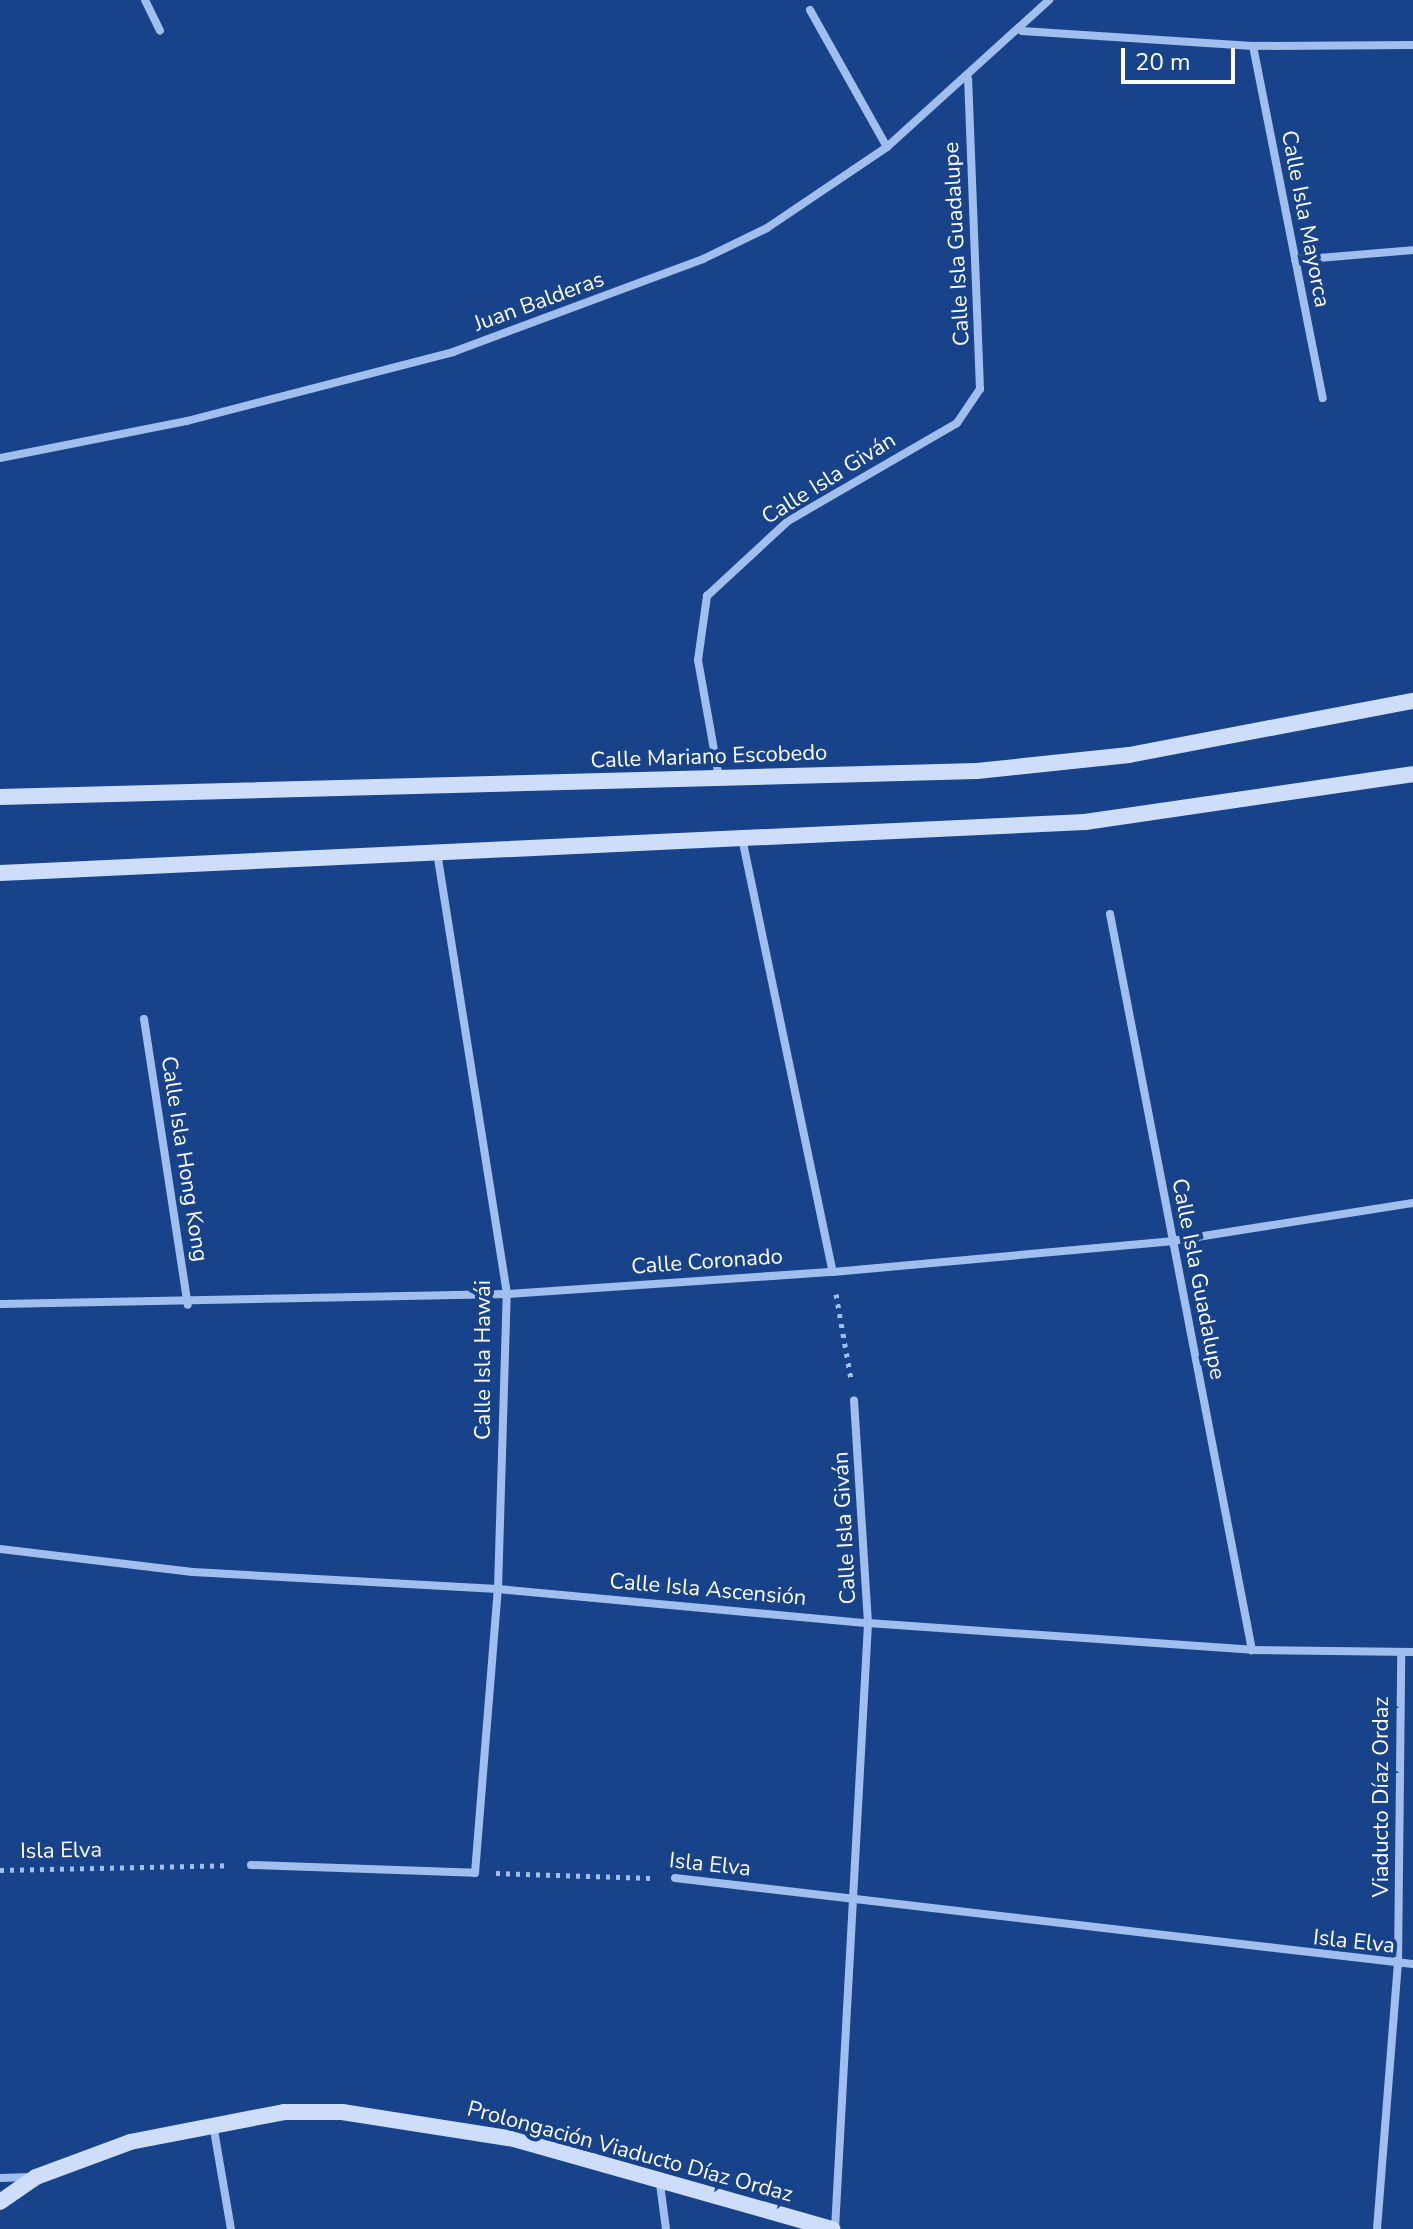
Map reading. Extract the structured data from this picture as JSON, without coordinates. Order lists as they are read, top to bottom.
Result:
{
  "streets": {
    "main road": ["Calle Mariano Escobedo", "Prolongación Viaducto Díaz Ordaz"],
    "street": [
      "Calle Isla Mayorca",
      "Calle Isla Guadalupe",
      "Juan Balderas",
      "Calle Isla Giván",
      "Calle Isla Hong Kong",
      "Calle Coronado",
      "Calle Isla Hawái",
      "Calle Isla Ascensión",
      "Viaducto Díaz Ordaz",
      "Isla Elva"
    ]
  },
  "crossings": [
    ["Calle Isla Guadalupe", "Juan Balderas"],
    ["Calle Isla Guadalupe", "Calle Isla Giván"],
    ["Calle Isla Guadalupe", "Calle Coronado"],
    ["Calle Isla Guadalupe", "Calle Isla Ascensión"],
    ["Calle Isla Giván", "Calle Mariano Escobedo"],
    ["Calle Isla Giván", "Calle Isla Ascensión"],
    ["Calle Isla Giván", "Isla Elva"],
    ["Calle Isla Giván", "Prolongación Viaducto Díaz Ordaz"],
    ["Calle Isla Hong Kong", "Calle Coronado"],
    ["Calle Coronado", "Calle Isla Hawái"],
    ["Calle Isla Hawái", "Calle Isla Ascensión"],
    ["Calle Isla Hawái", "Isla Elva"],
    ["Calle Isla Ascensión", "Viaducto Díaz Ordaz"],
    ["Viaducto Díaz Ordaz", "Isla Elva"]
  ],
  "scale_bar": "20 m"
}
